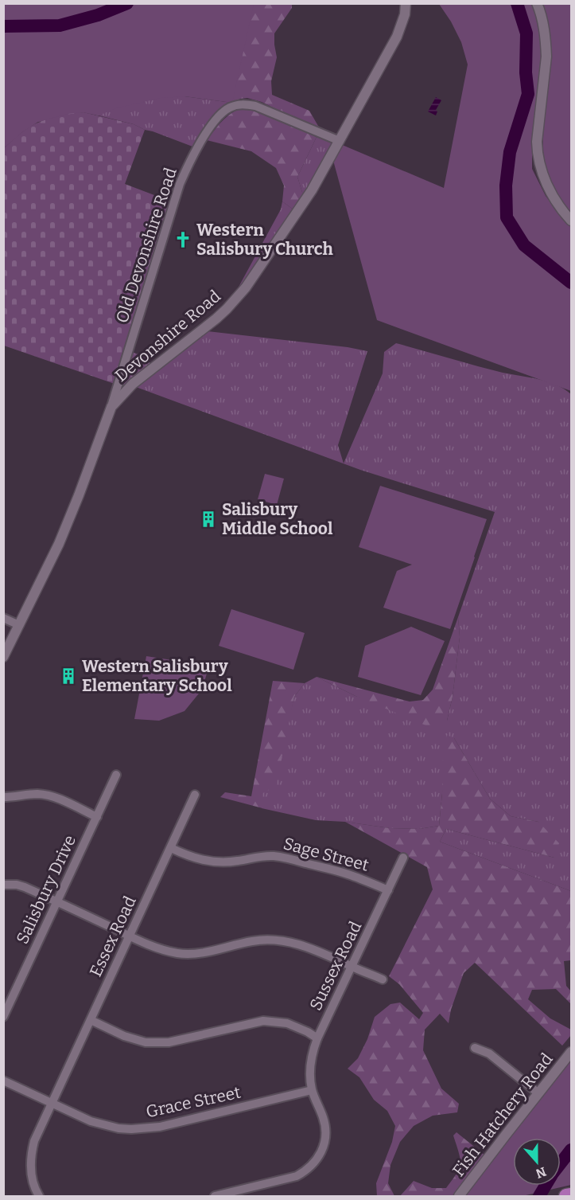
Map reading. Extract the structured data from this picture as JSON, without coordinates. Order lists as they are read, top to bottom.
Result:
{
  "streets": {
    "street": [
      "Old Devonshire Road",
      "Devonshire Road",
      "Sage Street",
      "Salisbury Drive",
      "Essex Road",
      "Sussex Road",
      "Grace Street",
      "Fish Hatchery Road"
    ]
  },
  "crossings": [
    ["Old Devonshire Road", "Devonshire Road"],
    ["Sage Street", "Essex Road"],
    ["Sage Street", "Sussex Road"],
    ["Essex Road", "Grace Street"],
    ["Sussex Road", "Grace Street"]
  ],
  "places": {
    "church": ["Western Salisbury Church"],
    "building": ["Salisbury Middle School", "Western Salisbury Elementary School"]
  },
  "north": "bottom"
}
